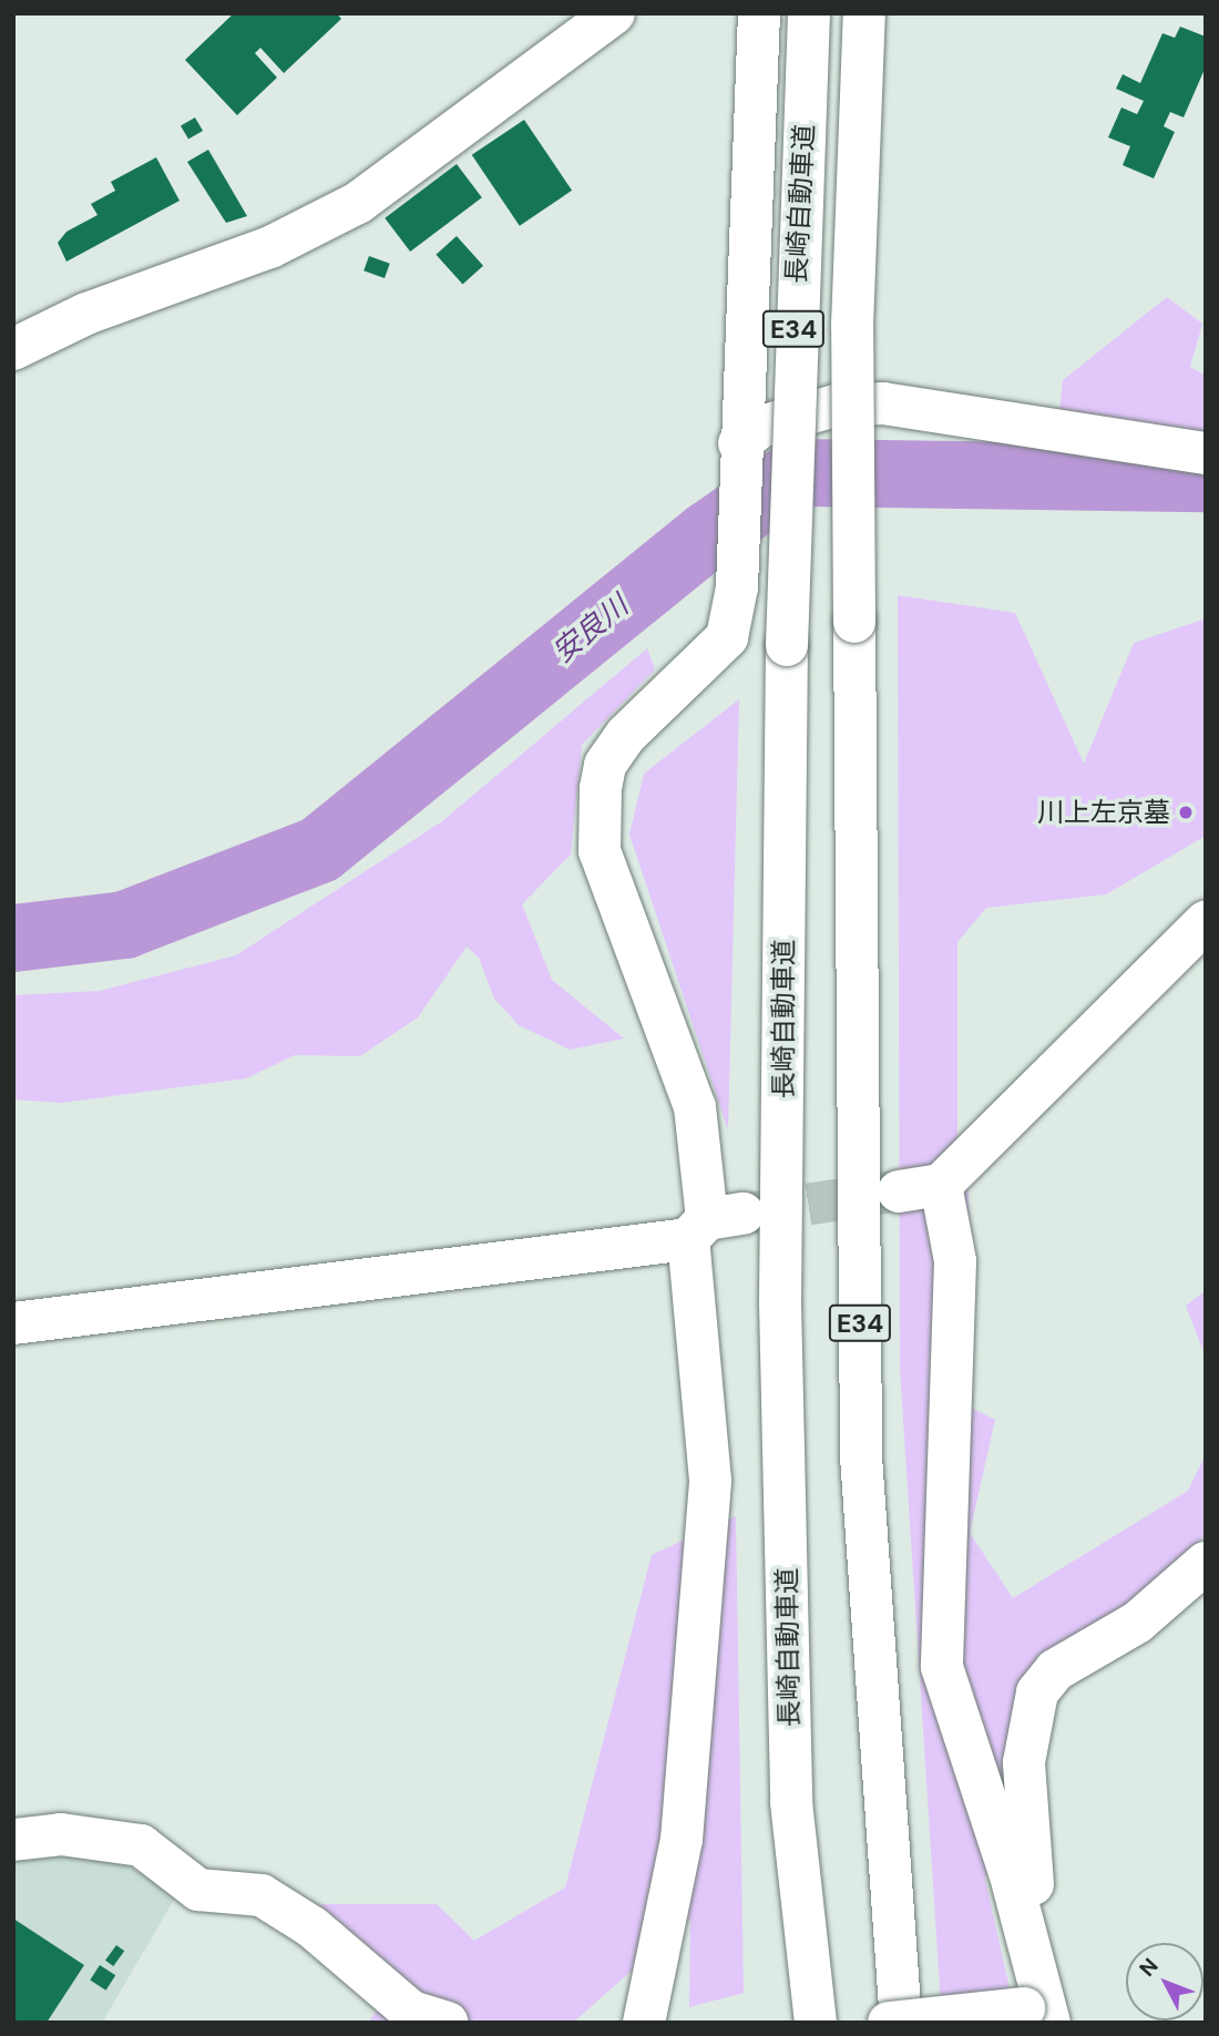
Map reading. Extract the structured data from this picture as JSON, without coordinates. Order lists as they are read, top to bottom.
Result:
{
  "streets": {
    "main road": ["長崎自動車道", "E34"]
  },
  "water": ["安良川"],
  "places": ["川上左京墓"],
  "north": "top left"
}
